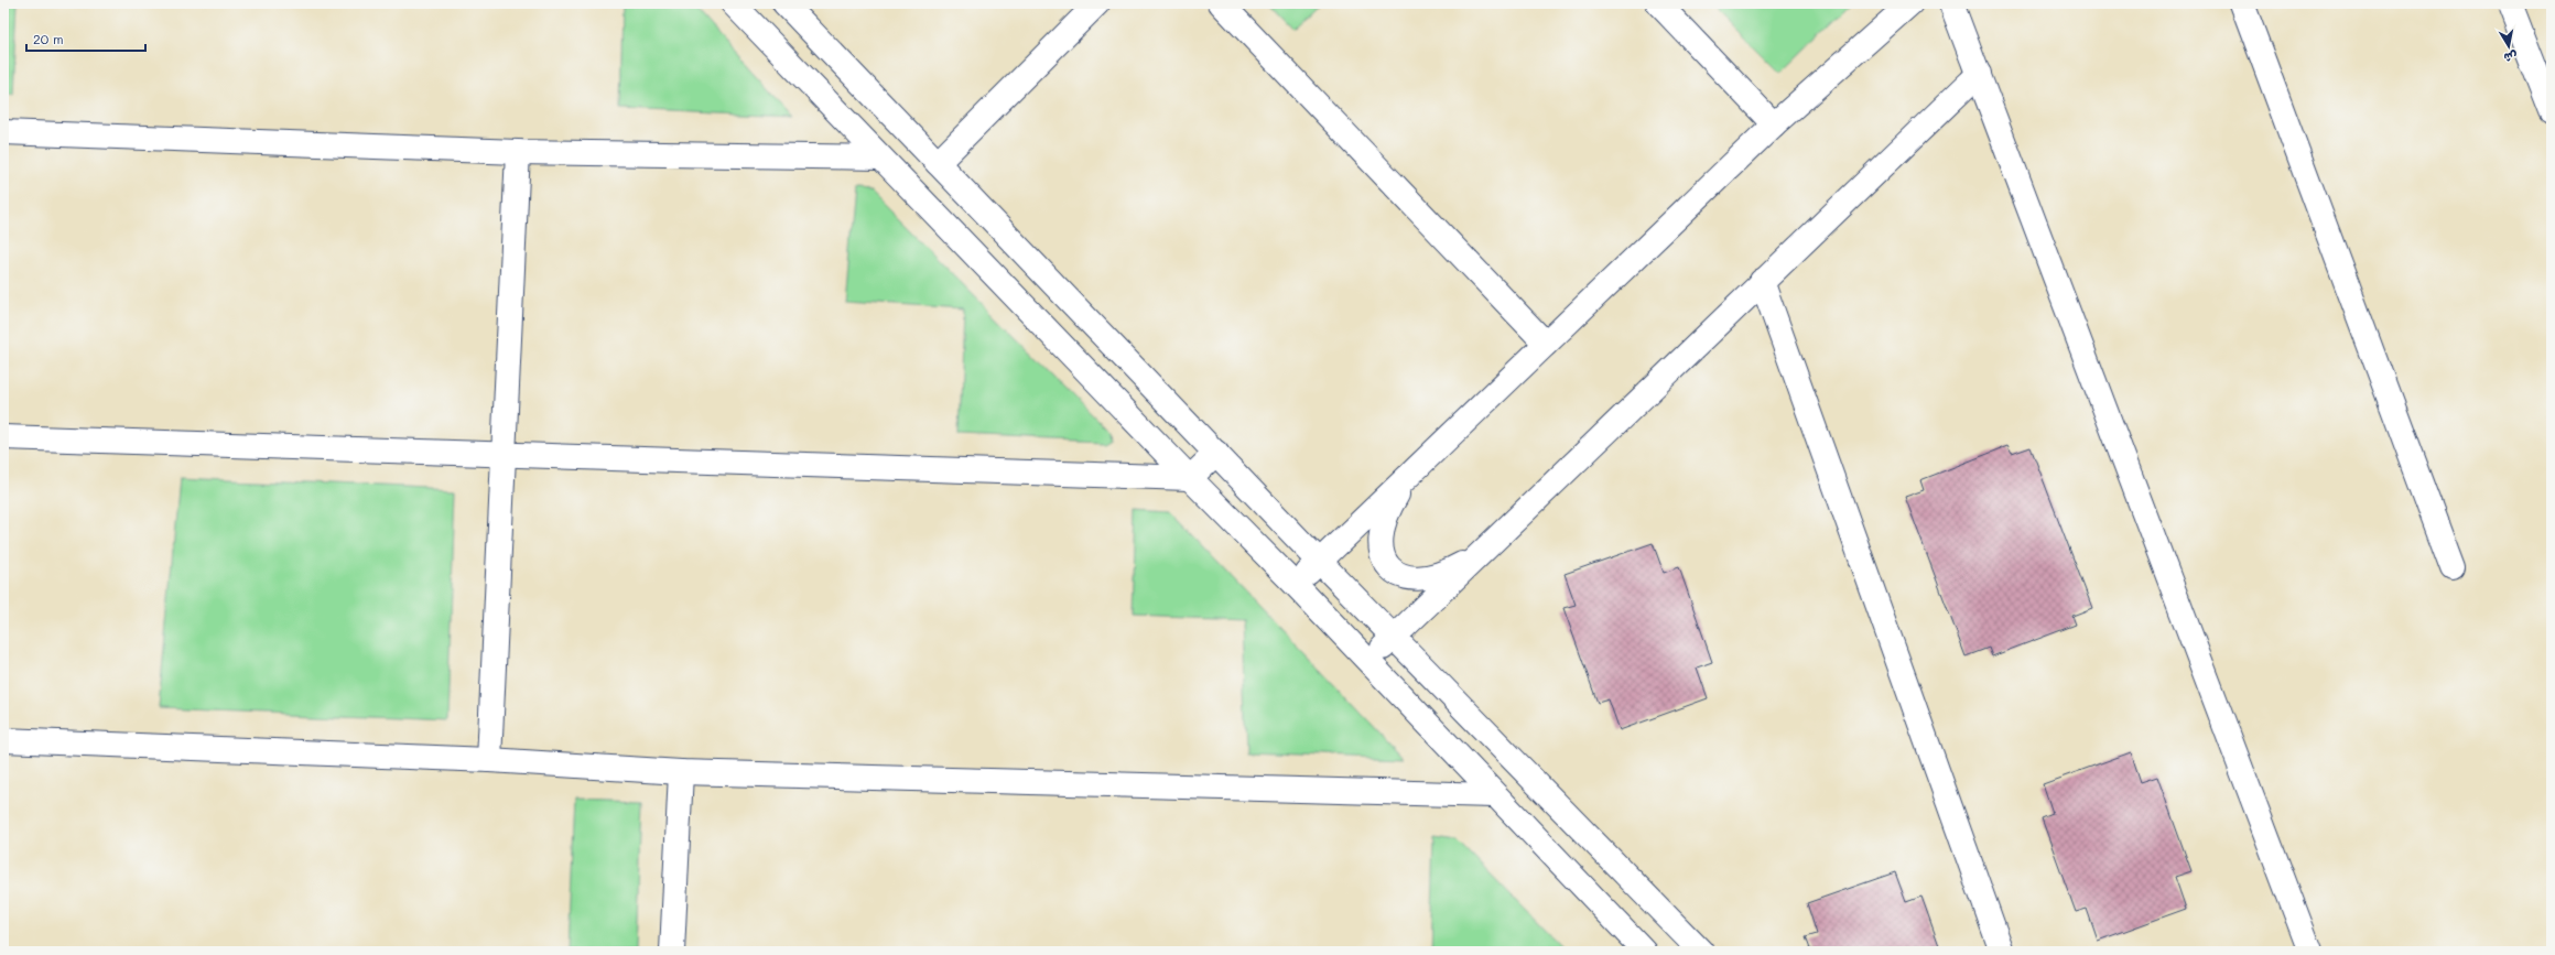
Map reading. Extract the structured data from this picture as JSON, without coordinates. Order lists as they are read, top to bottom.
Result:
{
  "scale_bar": "20 m",
  "north": "bottom"
}
